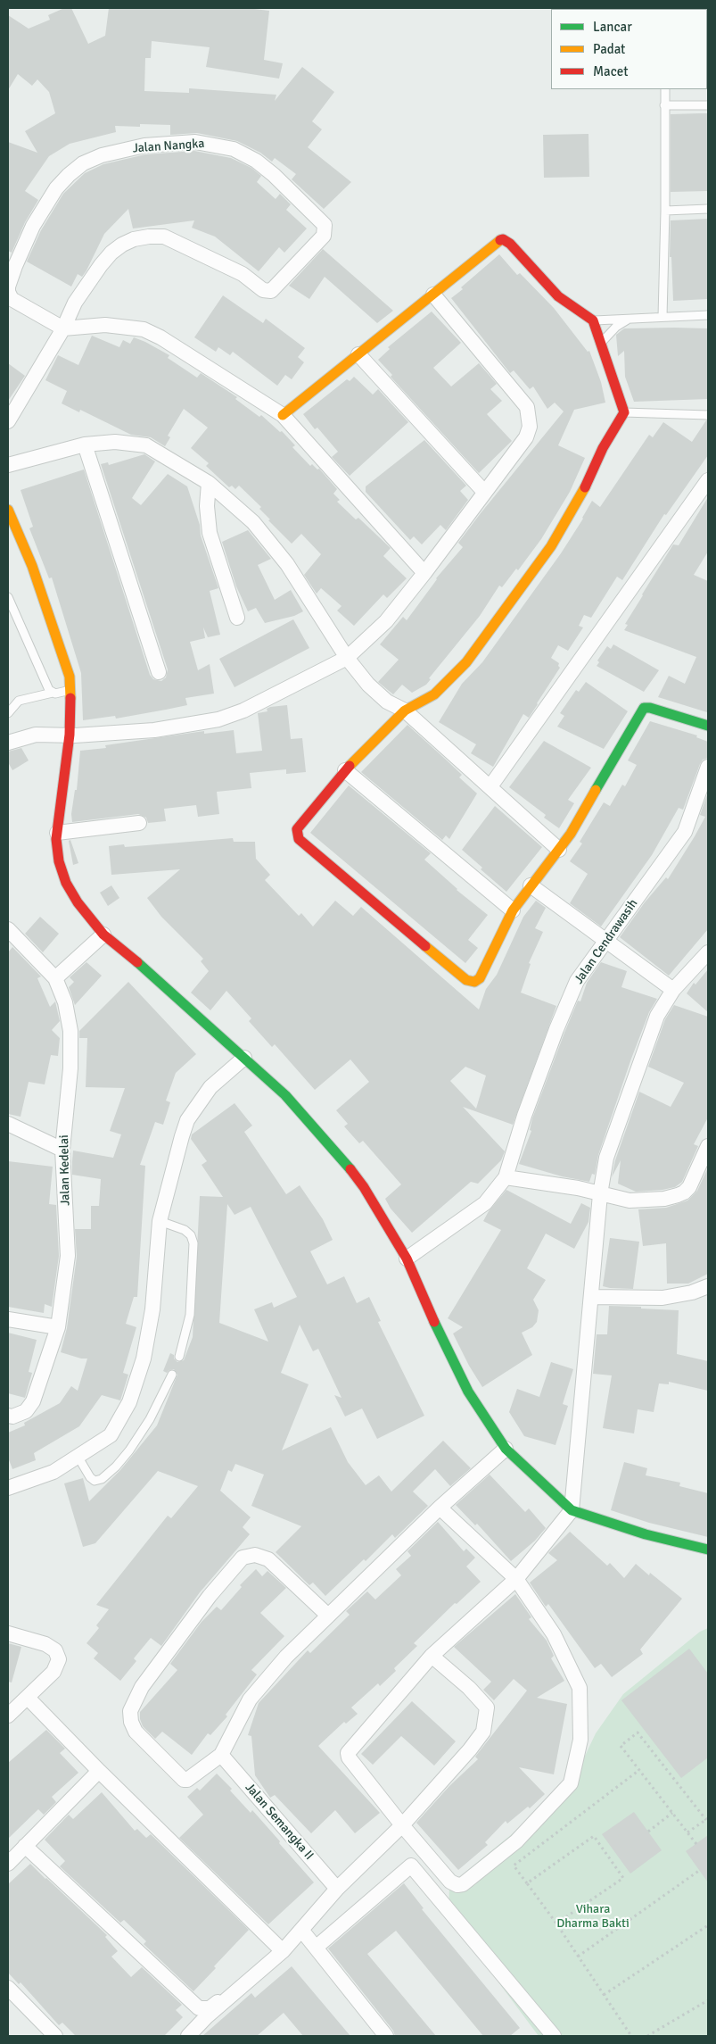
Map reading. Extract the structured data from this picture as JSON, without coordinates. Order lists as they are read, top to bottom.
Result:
{
  "streets": {
    "street": [
      "Jalan Nangka",
      "Jalan Cendrawasih",
      "Jalan Kedelai",
      "Jalan Semangka II"
    ]
  },
  "parks": ["Vihara Dharma Bakti"],
  "legend": ["Lancar", "Padat", "Macet"]
}
